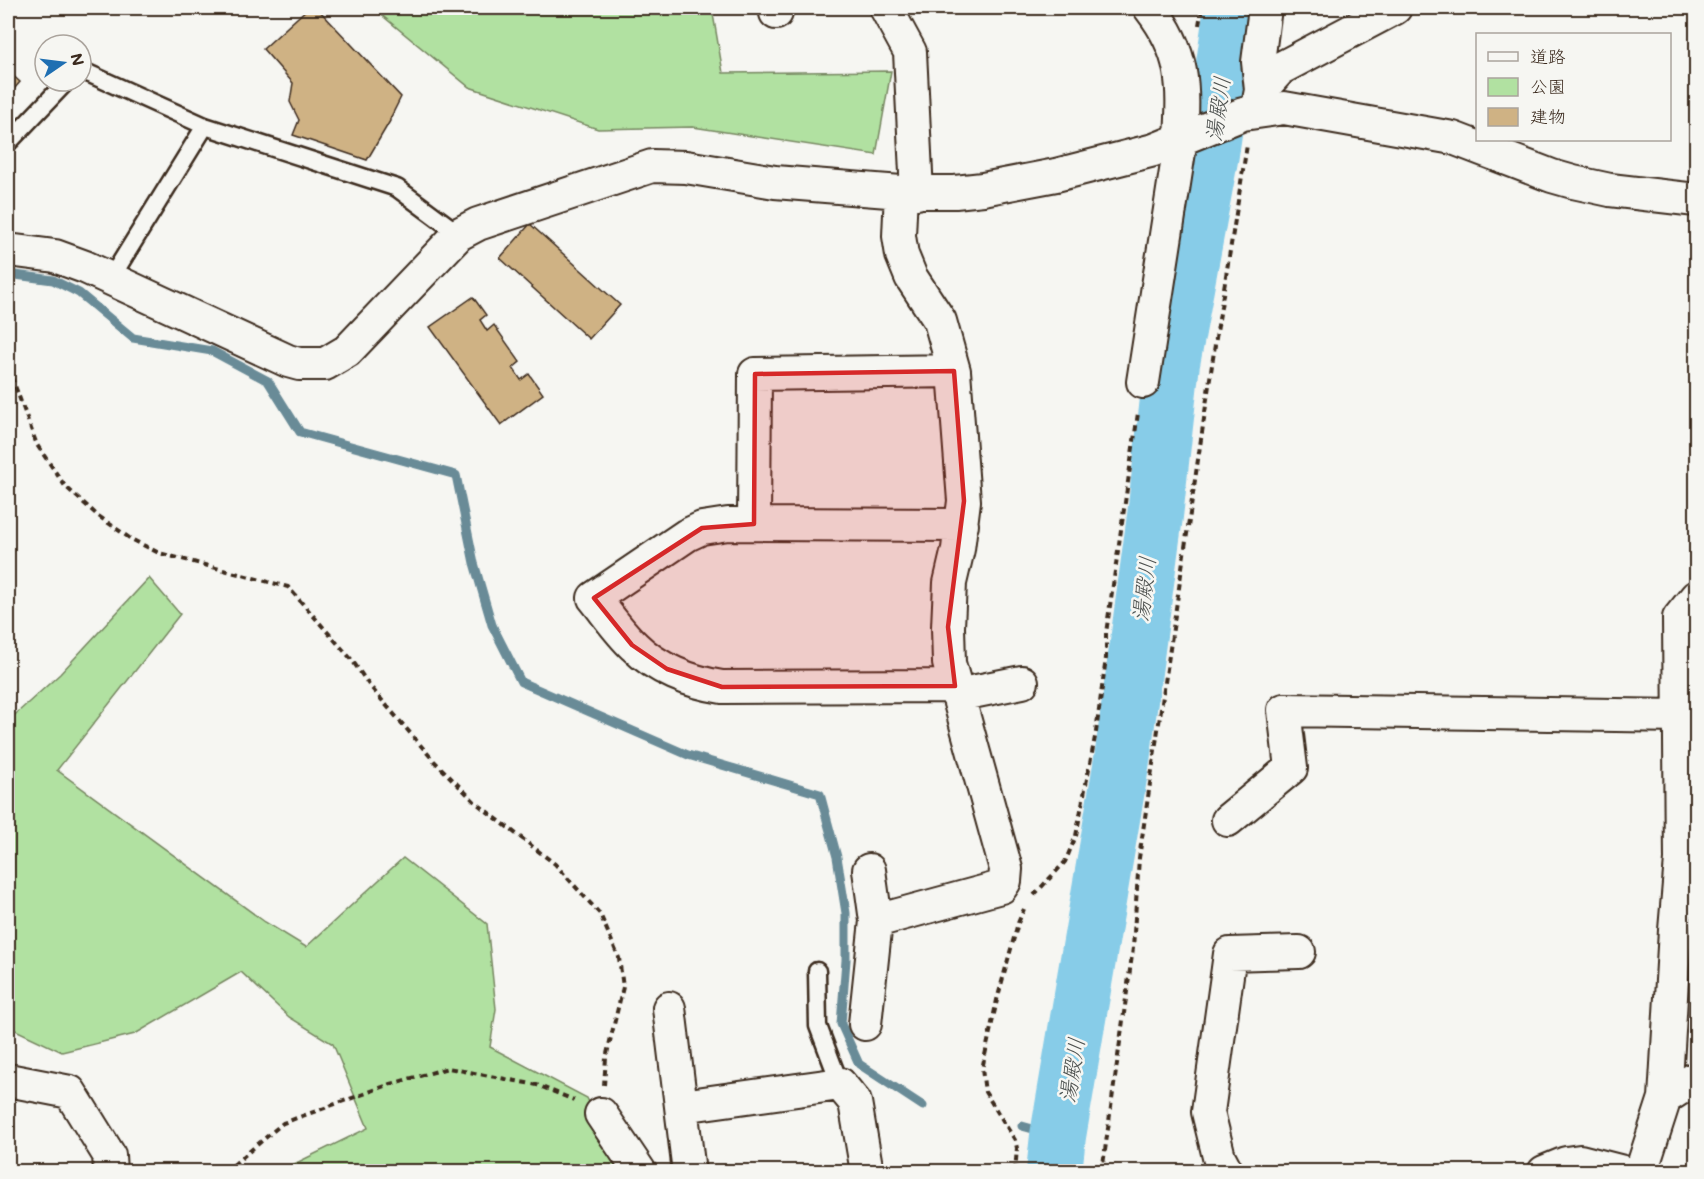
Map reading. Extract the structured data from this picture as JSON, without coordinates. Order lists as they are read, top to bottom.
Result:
{
  "water": ["湯殿川"],
  "legend": ["道路", "公園", "建物"],
  "north": "right"
}
